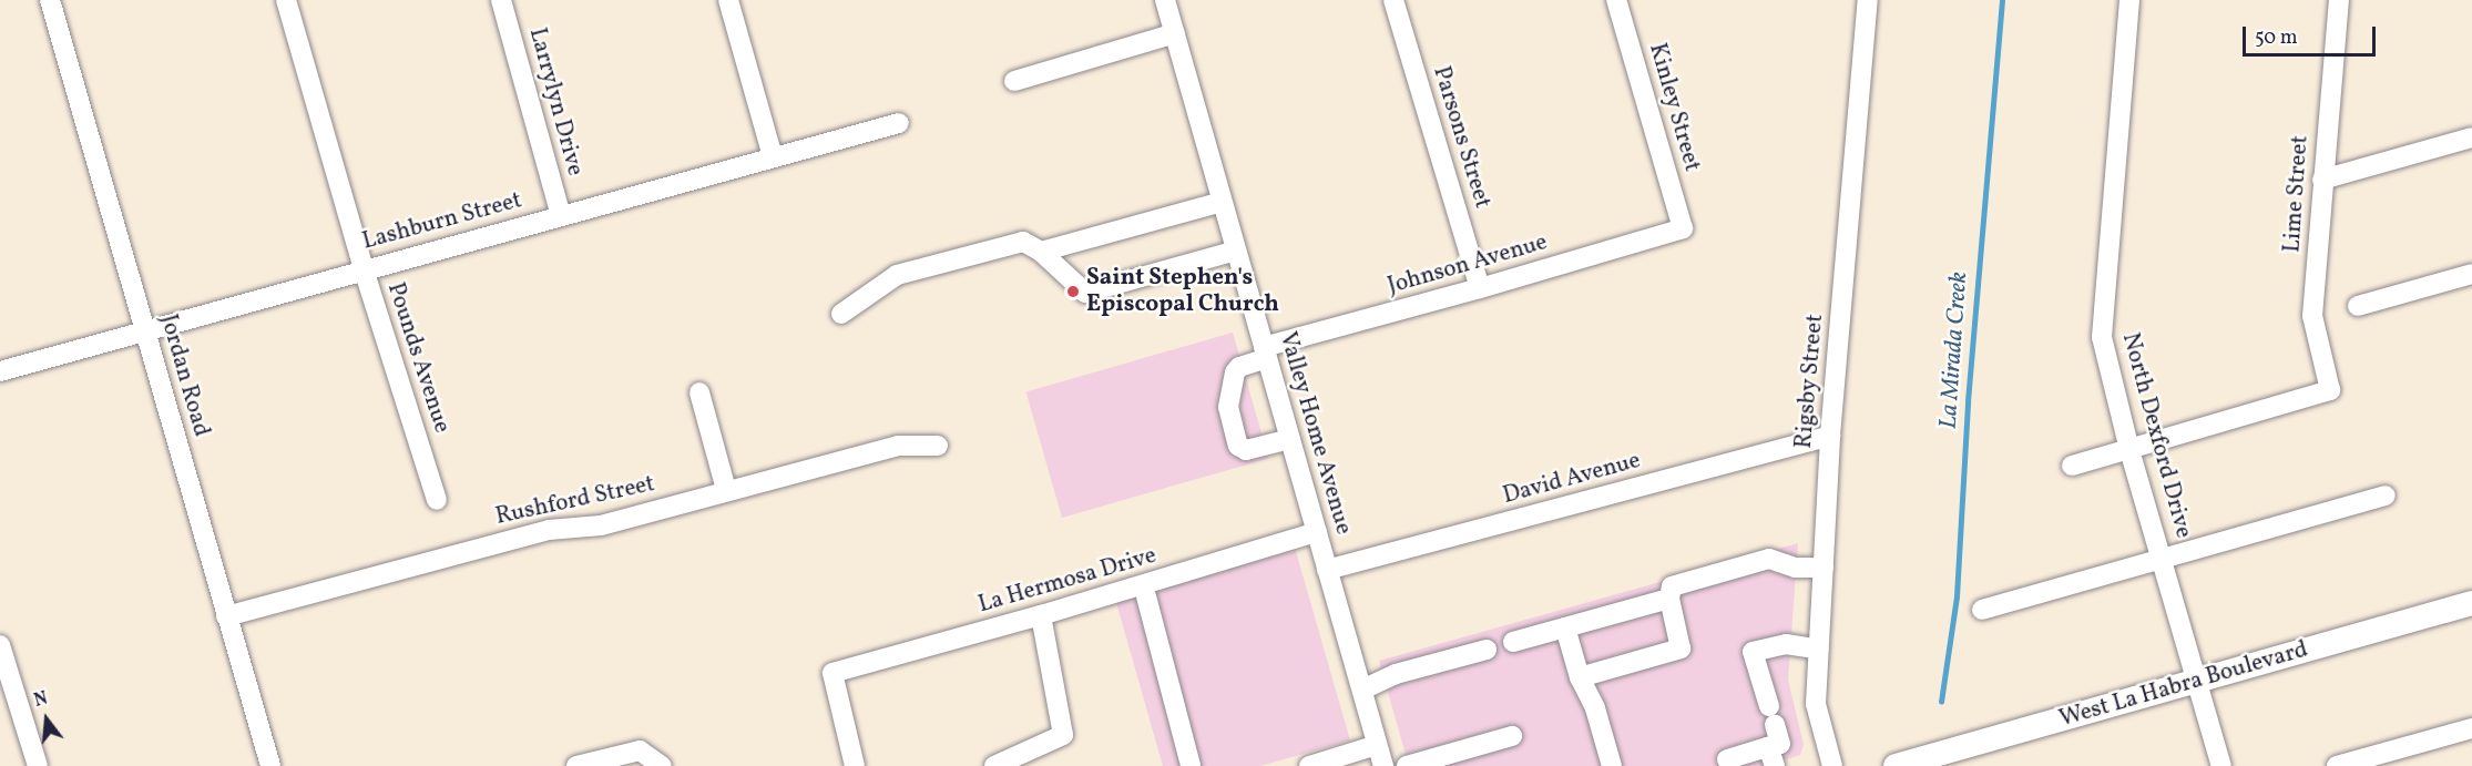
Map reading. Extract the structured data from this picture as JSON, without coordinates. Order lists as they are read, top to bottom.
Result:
{
  "streets": {
    "main road": ["West La Habra Boulevard"],
    "street": [
      "Larrylyn Drive",
      "Kinley Street",
      "Parsons Street",
      "Lime Street",
      "Lashburn Street",
      "Johnson Avenue",
      "Pounds Avenue",
      "Jordan Road",
      "Rigsby Street",
      "Valley Home Avenue",
      "North Dexford Drive",
      "David Avenue",
      "Rushford Street",
      "La Hermosa Drive"
    ]
  },
  "crossings": [
    ["Larrylyn Drive", "Lashburn Street"],
    ["Kinley Street", "Johnson Avenue"],
    ["Parsons Street", "Johnson Avenue"],
    ["Lime Street", "North Dexford Drive"],
    ["Lashburn Street", "Pounds Avenue"],
    ["Lashburn Street", "Jordan Road"],
    ["Johnson Avenue", "Valley Home Avenue"],
    ["Jordan Road", "Rushford Street"],
    ["Rigsby Street", "David Avenue"],
    ["Valley Home Avenue", "David Avenue"],
    ["Valley Home Avenue", "La Hermosa Drive"],
    ["North Dexford Drive", "West La Habra Boulevard"]
  ],
  "water": ["La Mirada Creek"],
  "places": ["Saint Stephen's Episcopal Church"],
  "scale_bar": "50 m",
  "north": "top"
}
